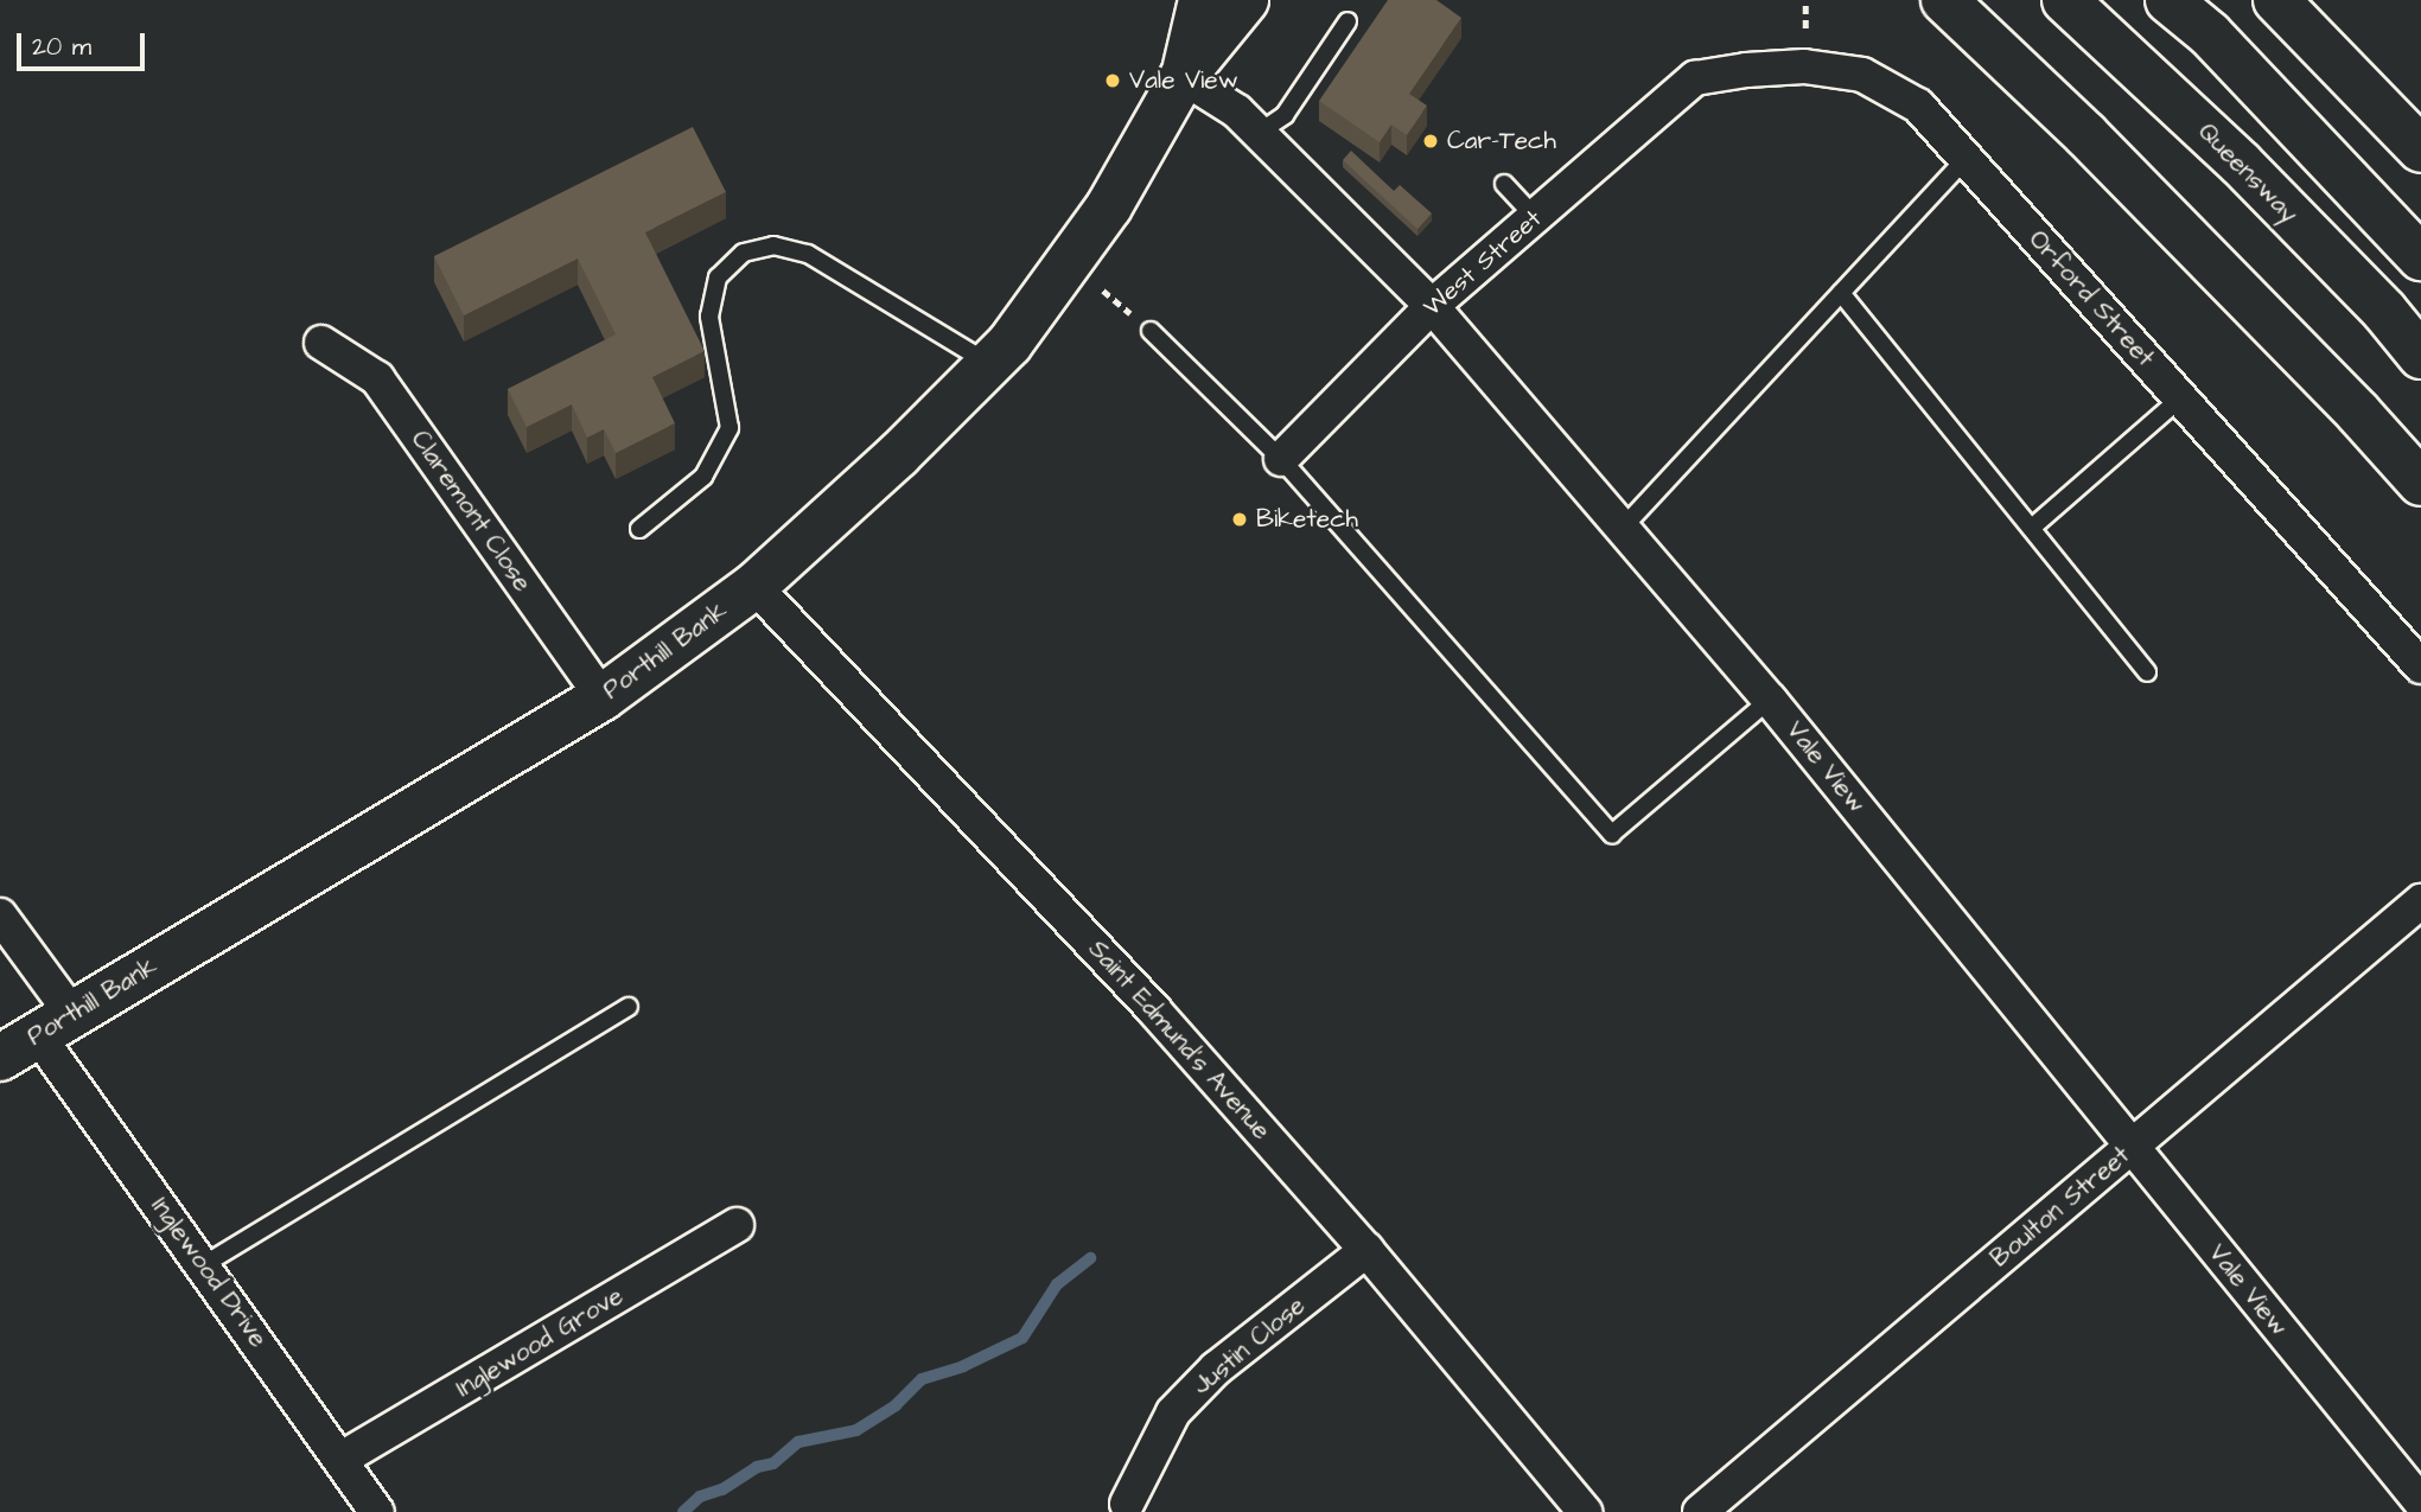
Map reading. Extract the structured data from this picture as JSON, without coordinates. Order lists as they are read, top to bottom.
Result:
{
  "streets": {
    "main road": ["Queensway", "Porthill Bank"],
    "street": [
      "West Street",
      "Orford Street",
      "Claremont Close",
      "Vale View",
      "Saint Edmund's Avenue",
      "Boulton Street",
      "Inglewood Drive",
      "Inglewood Grove",
      "Justin Close"
    ]
  },
  "crossings": [
    ["West Street", "Orford Street"],
    ["West Street", "Vale View"],
    ["Claremont Close", "Porthill Bank"],
    ["Porthill Bank", "Vale View"],
    ["Porthill Bank", "Saint Edmund's Avenue"],
    ["Porthill Bank", "Inglewood Drive"],
    ["Vale View", "Boulton Street"],
    ["Saint Edmund's Avenue", "Justin Close"],
    ["Inglewood Drive", "Inglewood Grove"]
  ],
  "places": ["Vale View", "Car-Tech", "Biketech"],
  "scale_bar": "20 m"
}
